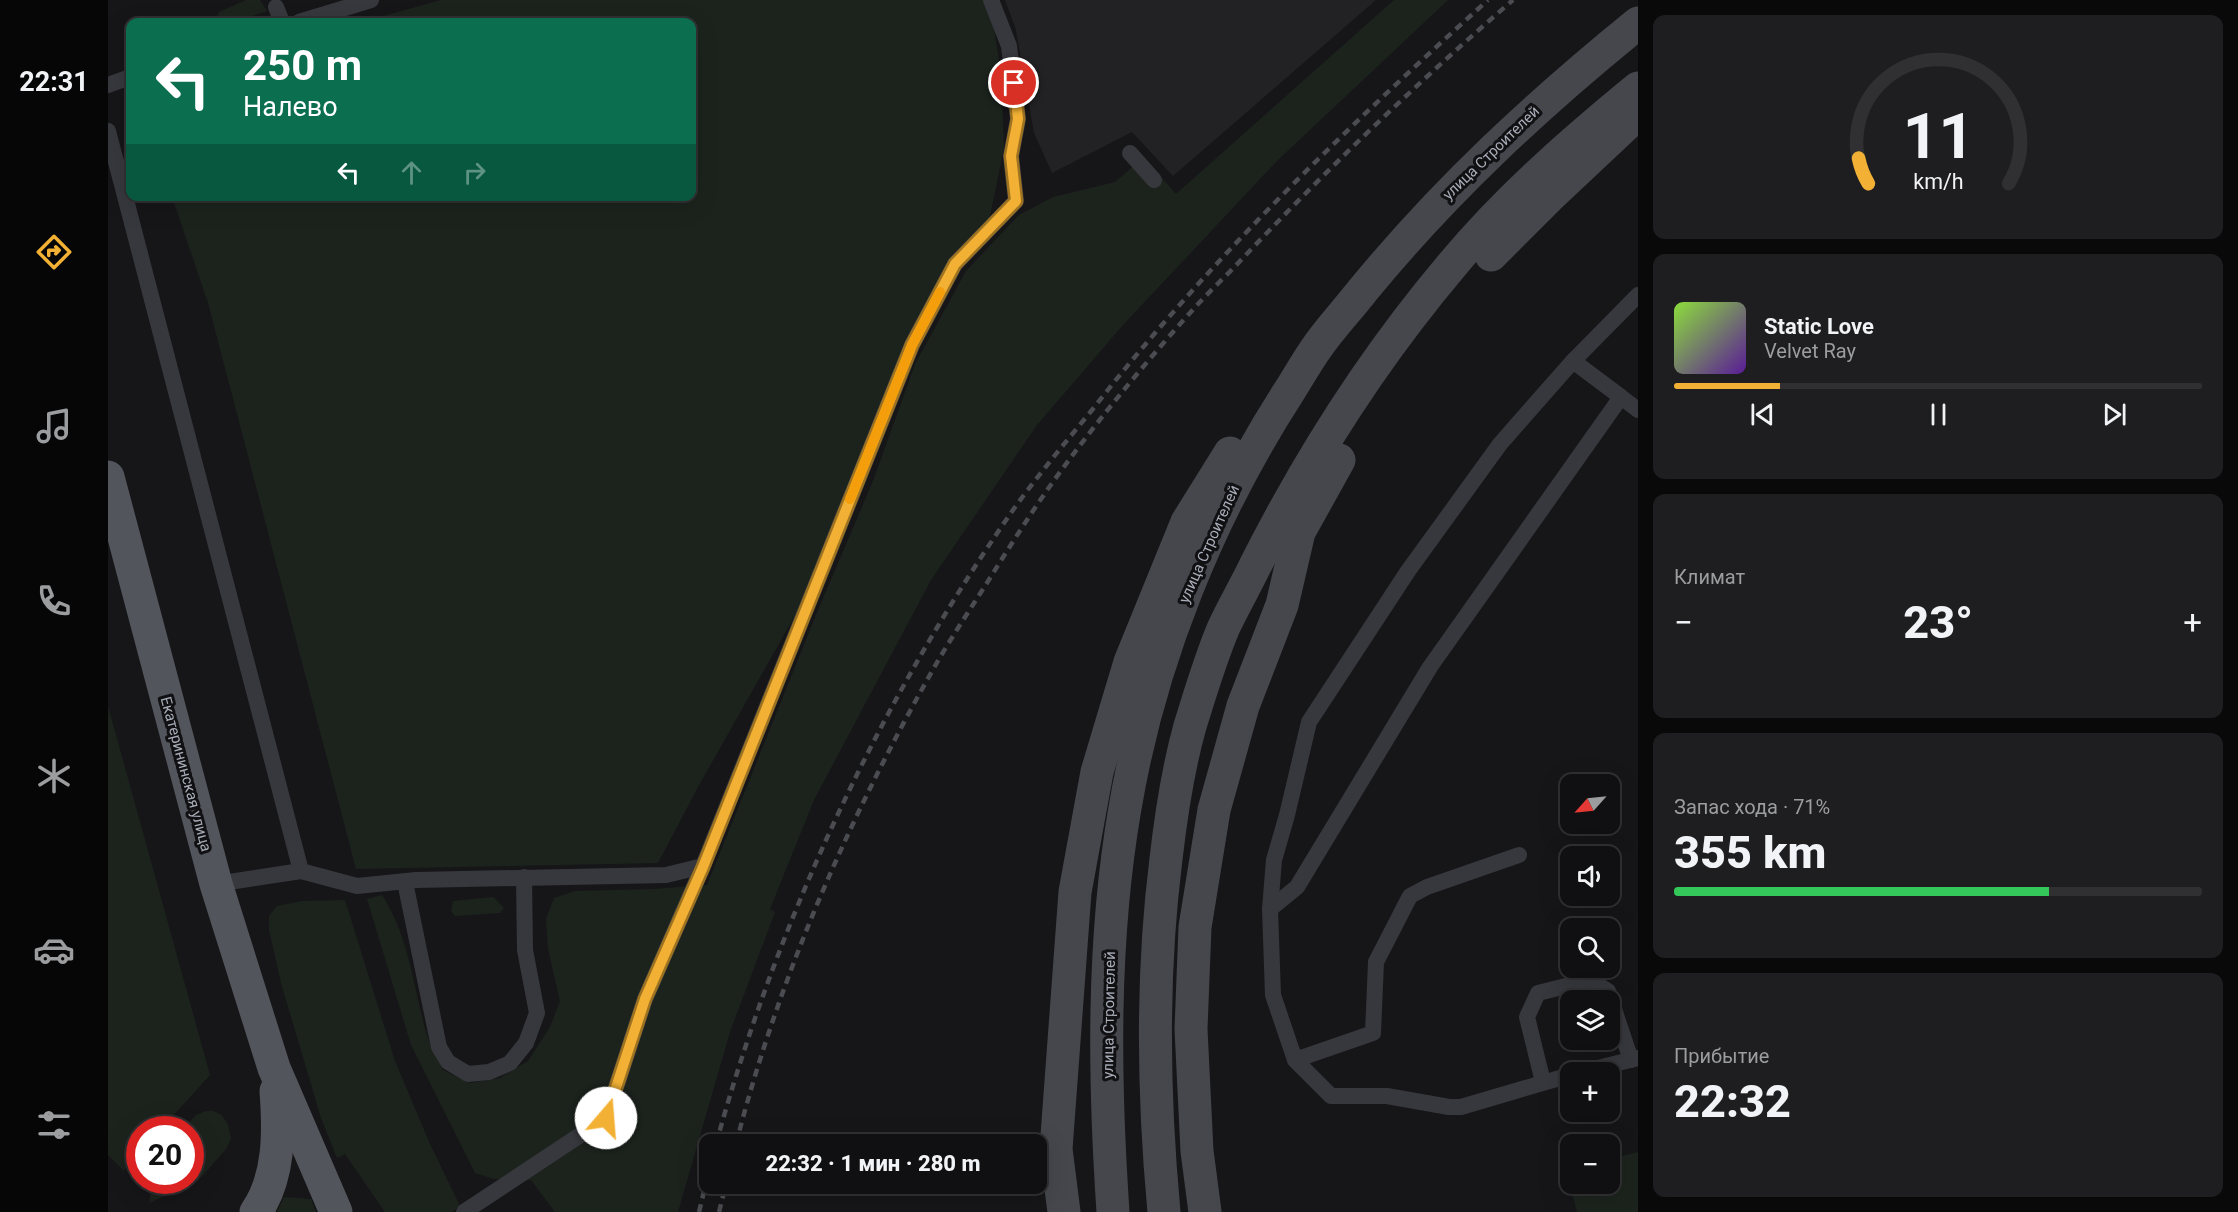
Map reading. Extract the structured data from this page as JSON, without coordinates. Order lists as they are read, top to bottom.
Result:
{
  "streets": {
    "main road": ["улица Строителей", "Екатерининская улица"]
  },
  "north": "bottom left",
  "page": {
    "tabs": "22:31",
    "turn": ["250 m", "Налево"],
    "song": ["Static Love", "Velvet Ray"],
    "tile": [
      "Климат",
      ["Запас хода · 71%", "355 km"],
      ["Прибытие", "22:32"]
    ],
    "heat": ["−", "23°", "+"],
    "map_buttons": ["+", "−"],
    "limit": "20",
    "trip": "22:32 · 1 мин · 280 m",
    "gauge": ["11", "km/h"]
  }
}
